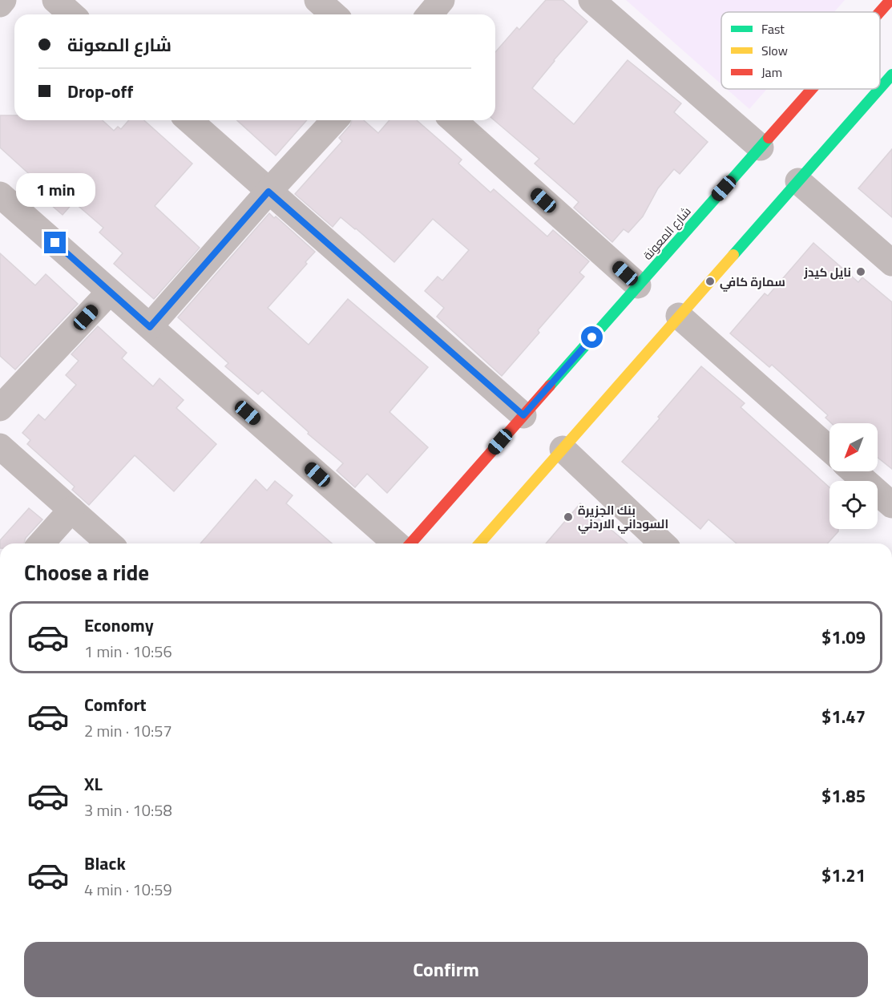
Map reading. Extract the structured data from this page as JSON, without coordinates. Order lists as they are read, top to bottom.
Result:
{
  "streets": {
    "main road": ["شارع المعونة"]
  },
  "places": ["نايل كيدز", "سمارة كافي", "بنك الجزيرة السوداني الاردني"],
  "legend": ["Fast", "Slow", "Jam"],
  "north": "bottom left",
  "page": {
    "banner": ["شارع المعونة", "Drop-off"],
    "bubble": "1 min",
    "heading": "Choose a ride",
    "list": [
      {
        "name": "Economy",
        "note": "1 min · 10:56",
        "value": "$1.09"
      },
      {
        "name": "Comfort",
        "note": "2 min · 10:57",
        "value": "$1.47"
      },
      {
        "name": "XL",
        "note": "3 min · 10:58",
        "value": "$1.85"
      },
      {
        "name": "Black",
        "note": "4 min · 10:59",
        "value": "$1.21"
      }
    ],
    "buttons": "Confirm"
  }
}
